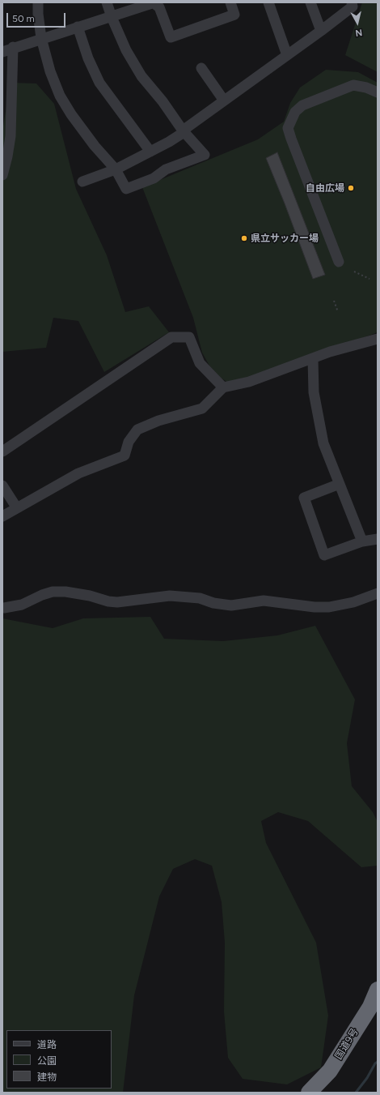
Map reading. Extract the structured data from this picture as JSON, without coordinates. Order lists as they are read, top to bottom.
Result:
{
  "streets": {
    "highway": ["国道9号"]
  },
  "places": ["自由広場", "県立サッカー場"],
  "legend": ["道路", "公園", "建物"],
  "scale_bar": "50 m",
  "north": "bottom"
}
